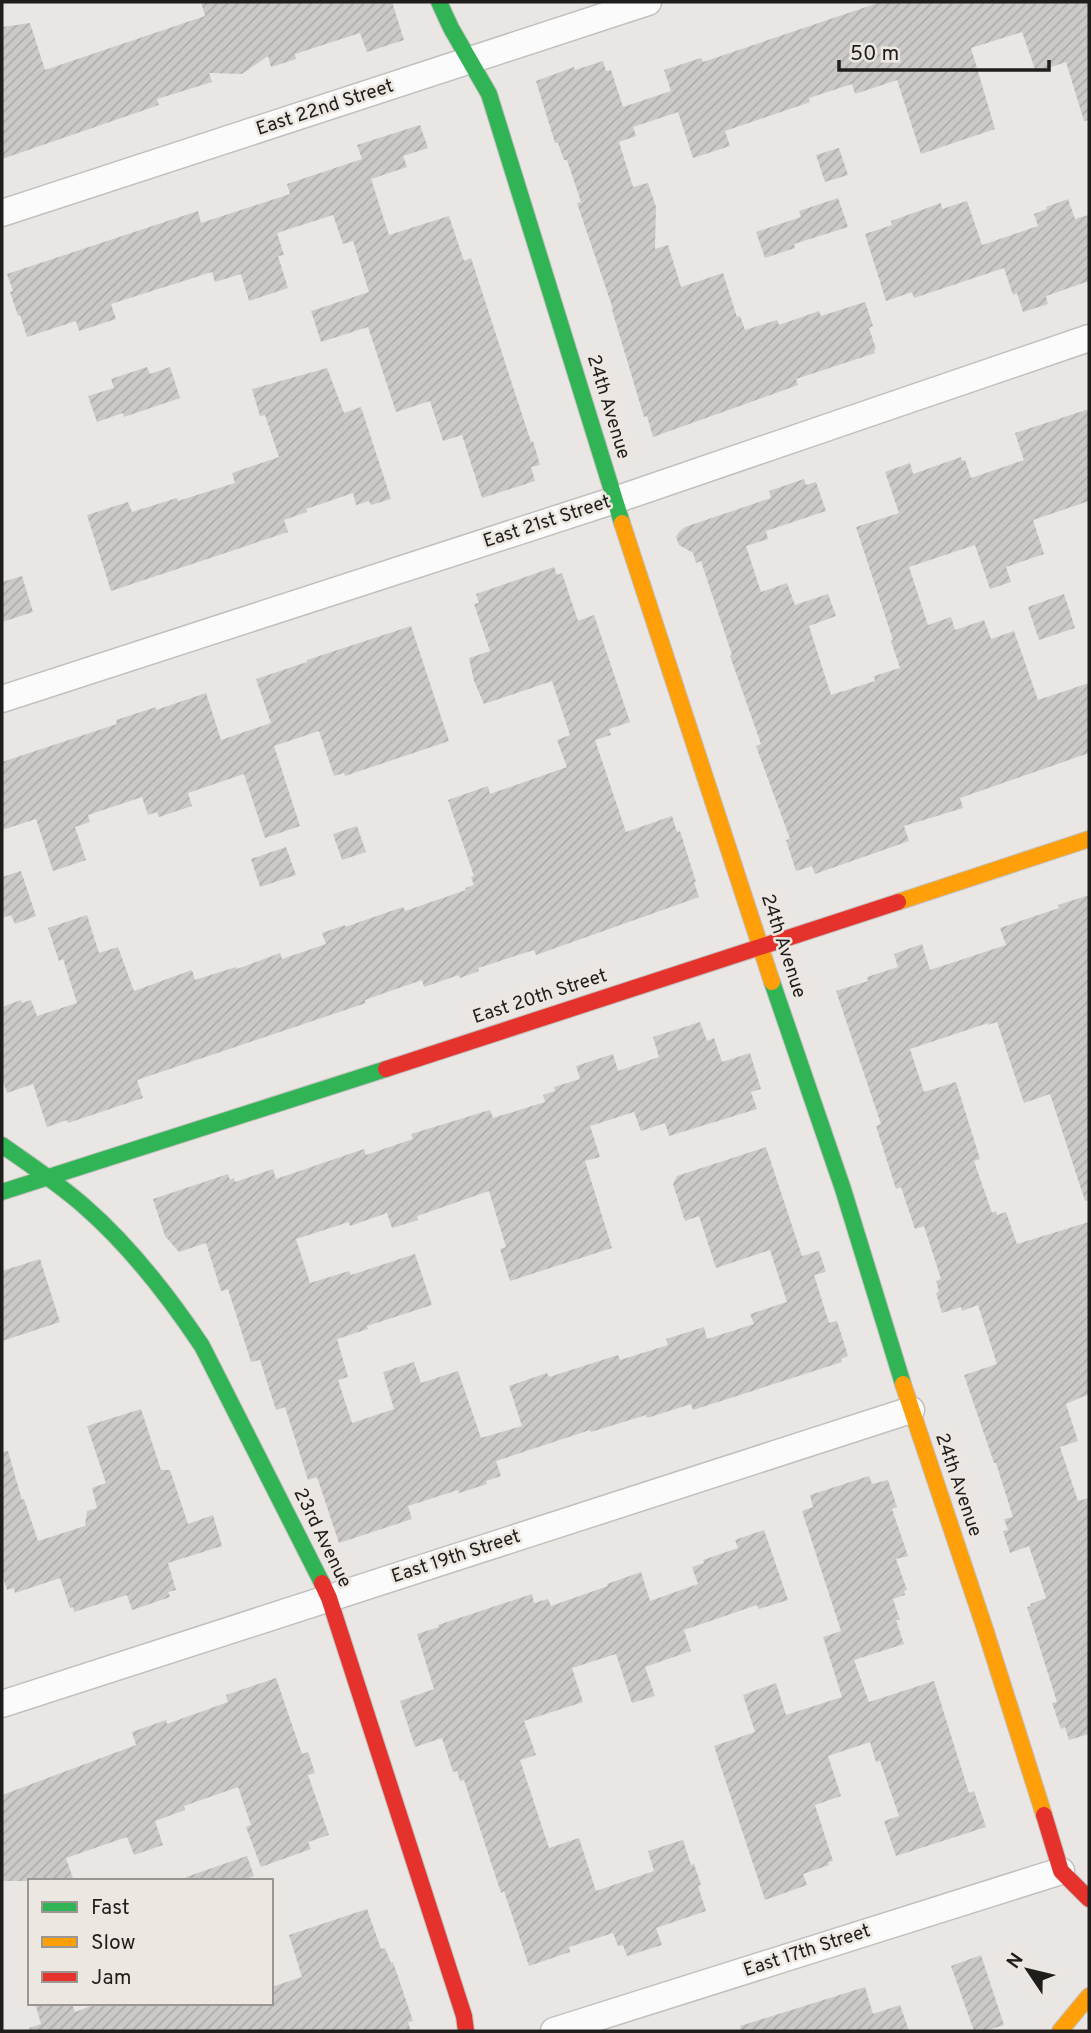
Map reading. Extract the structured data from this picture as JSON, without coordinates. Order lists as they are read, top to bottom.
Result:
{
  "streets": {
    "street": [
      "East 22nd Street",
      "24th Avenue",
      "East 21st Street",
      "East 20th Street",
      "23rd Avenue",
      "East 19th Street",
      "East 17th Street"
    ]
  },
  "crossings": [
    ["East 22nd Street", "24th Avenue"],
    ["24th Avenue", "East 21st Street"],
    ["24th Avenue", "East 20th Street"],
    ["24th Avenue", "East 19th Street"],
    ["24th Avenue", "East 17th Street"],
    ["East 20th Street", "23rd Avenue"],
    ["23rd Avenue", "East 19th Street"]
  ],
  "legend": ["Fast", "Slow", "Jam"],
  "scale_bar": "50 m",
  "north": "top left"
}
